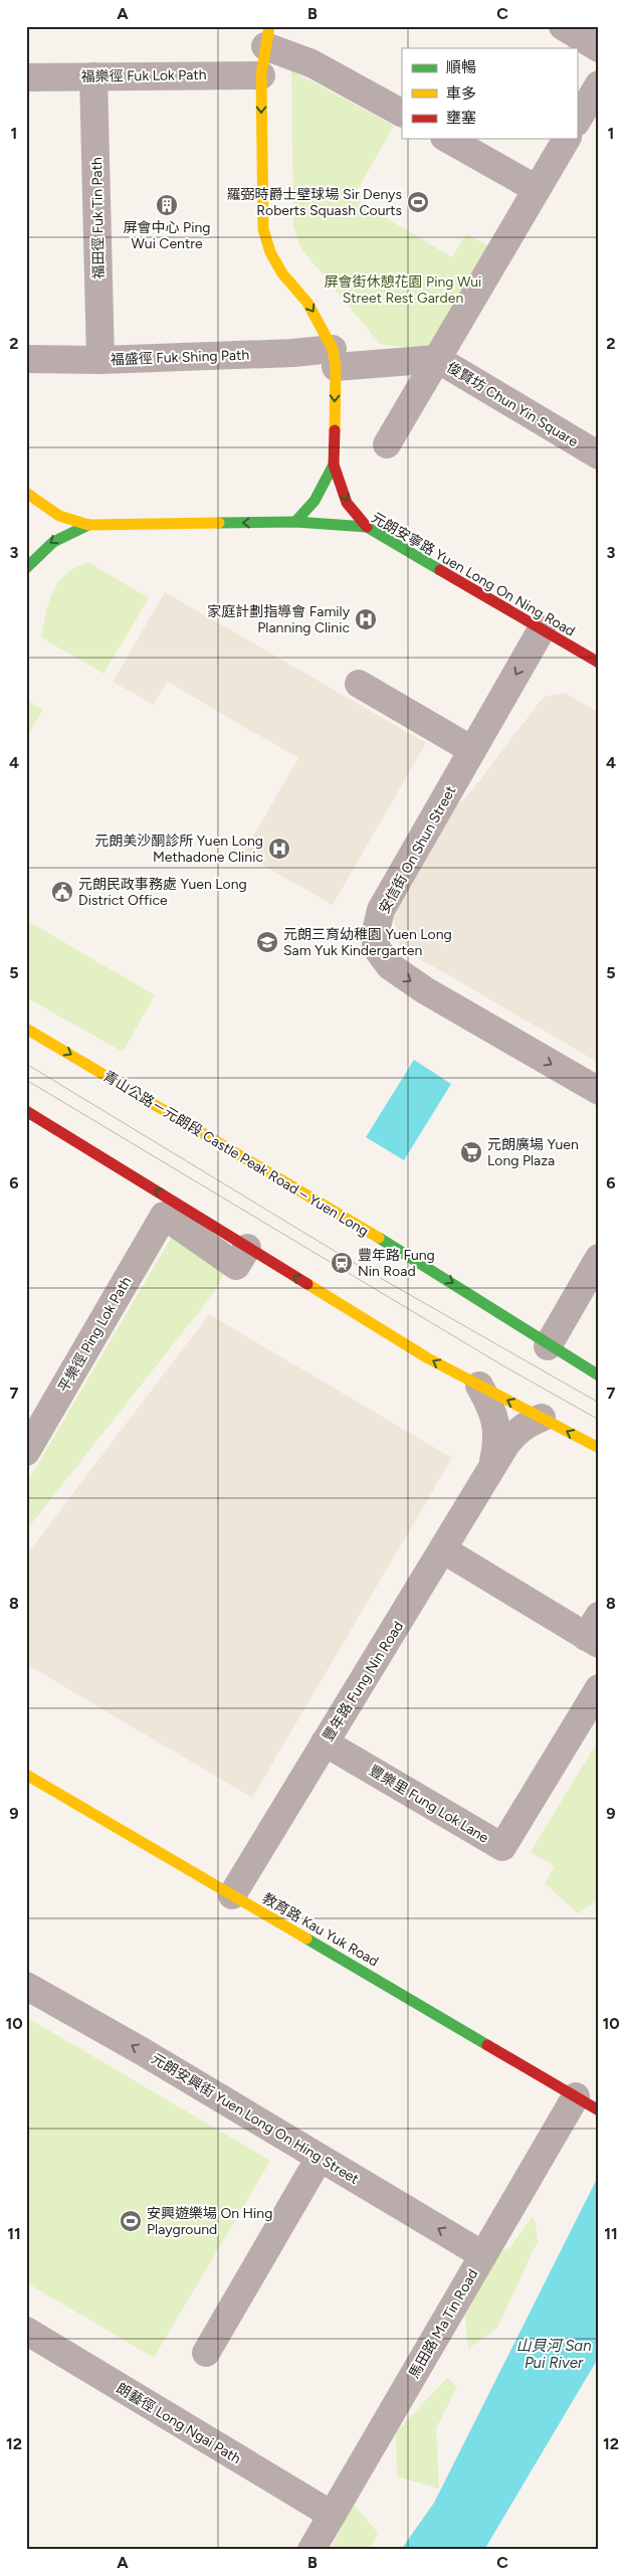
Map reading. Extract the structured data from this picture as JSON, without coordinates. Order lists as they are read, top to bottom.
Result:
{
  "streets": {
    "main road": ["元朗安寧路 Yuen Long On Ning Road", "青山公路－元朗段 Castle Peak Road – Yuen Long", "教育路 Kau Yuk Road"],
    "street": [
      "福樂徑 Fuk Lok Path",
      "福田徑 Fuk Tin Path",
      "福盛徑 Fuk Shing Path",
      "俊賢坊 Chun Yin Square",
      "安信街 On Shun Street",
      "平樂徑 Ping Lok Path",
      "豐年路 Fung Nin Road",
      "豐樂里 Fung Lok Lane",
      "元朗安興街 Yuen Long On Hing Street",
      "馬田路 Ma Tin Road",
      "朗藝徑 Long Ngai Path"
    ]
  },
  "crossings": [
    ["福樂徑 Fuk Lok Path", "福田徑 Fuk Tin Path"],
    ["福田徑 Fuk Tin Path", "福盛徑 Fuk Shing Path"],
    ["福盛徑 Fuk Shing Path", "俊賢坊 Chun Yin Square"],
    ["元朗安寧路 Yuen Long On Ning Road", "安信街 On Shun Street"],
    ["豐年路 Fung Nin Road", "豐樂里 Fung Lok Lane"],
    ["豐年路 Fung Nin Road", "教育路 Kau Yuk Road"],
    ["教育路 Kau Yuk Road", "馬田路 Ma Tin Road"],
    ["元朗安興街 Yuen Long On Hing Street", "馬田路 Ma Tin Road"],
    ["馬田路 Ma Tin Road", "朗藝徑 Long Ngai Path"]
  ],
  "one_way": ["元朗安寧路 Yuen Long On Ning Road", "元朗安興街 Yuen Long On Hing Street"],
  "water": ["山貝河 San Pui River"],
  "parks": ["屏會街休憩花園 Ping Wui Street Rest Garden"],
  "places": {
    "sports": ["羅弼時爵士壁球場 Sir Denys Roberts Squash Courts", "安興遊樂場 On Hing Playground"],
    "building": ["屏會中心 Ping Wui Centre"],
    "hospital": ["家庭計劃指導會 Family Planning Clinic", "元朗美沙酮診所 Yuen Long Methadone Clinic"],
    "public building": ["元朗民政事務處 Yuen Long District Office"],
    "school or university": ["元朗三育幼稚園 Yuen Long Sam Yuk Kindergarten"],
    "supermarket": ["元朗廣場 Yuen Long Plaza"],
    "station": ["豐年路 Fung Nin Road"]
  },
  "legend": ["順暢", "車多", "壅塞"],
  "grid": {
    "columns": ["A", "B", "C"],
    "rows": [
      "1",
      "2",
      "3",
      "4",
      "5",
      "6",
      "7",
      "8",
      "9",
      "10",
      "11",
      "12"
    ]
  }
}
